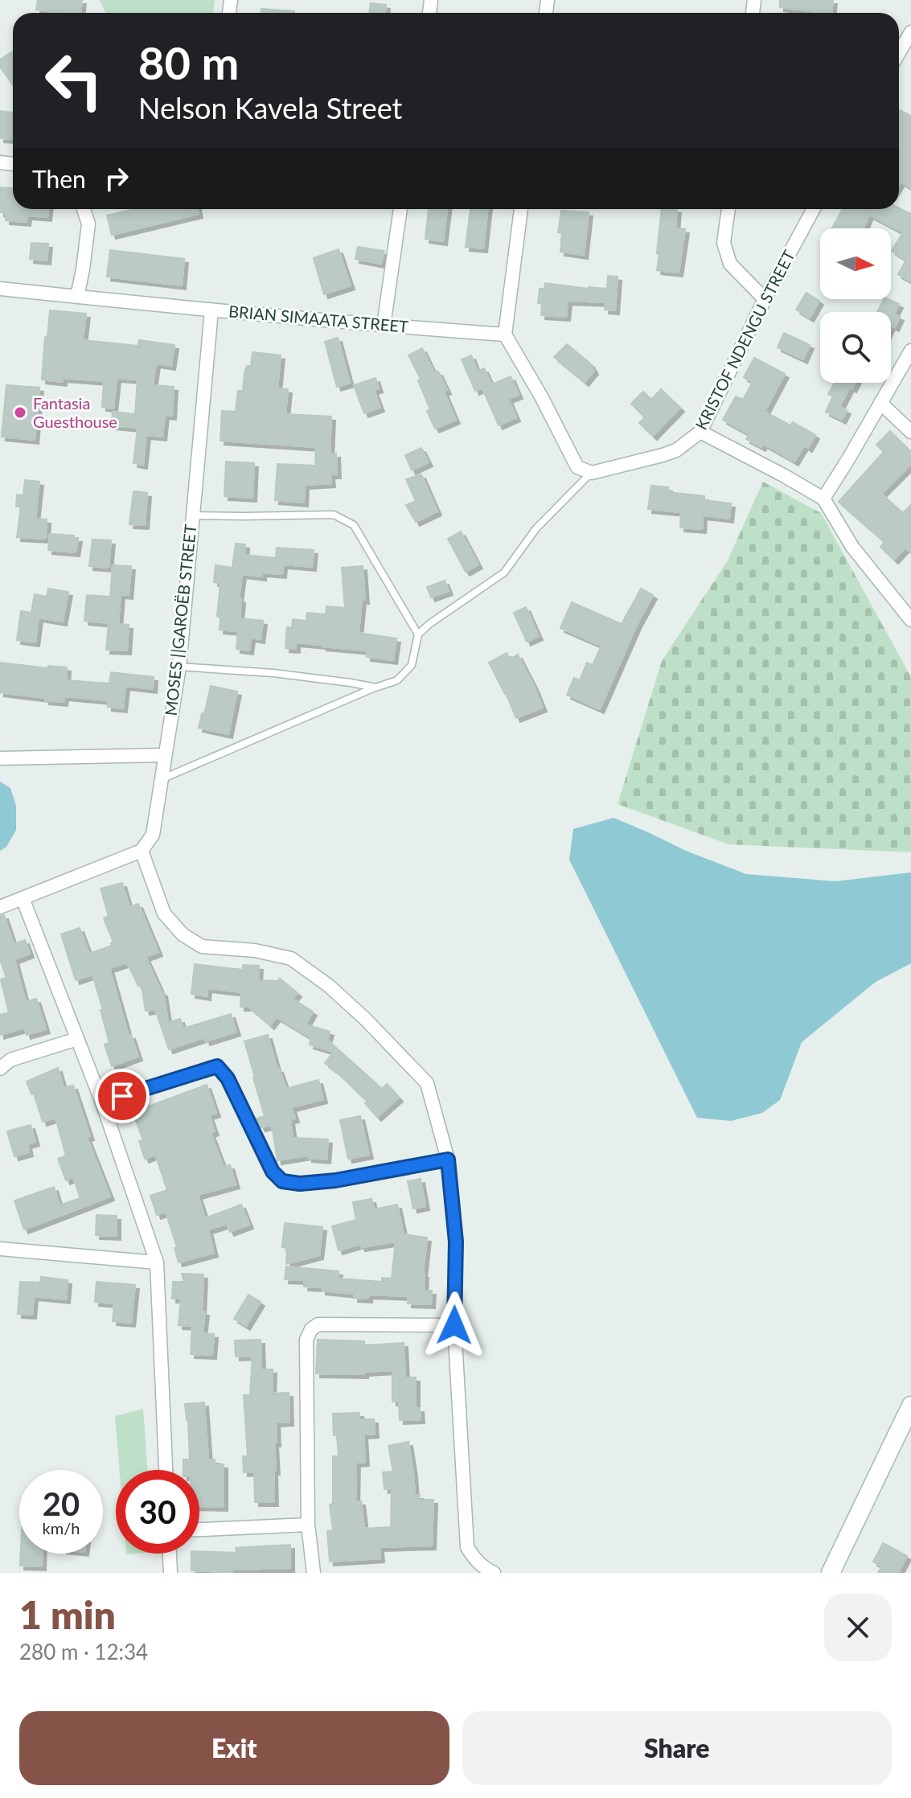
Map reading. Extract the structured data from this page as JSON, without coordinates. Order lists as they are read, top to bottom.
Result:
{
  "streets": {
    "street": ["BRIAN SIMAATA STREET", "KRISTOF NDENGU STREET", "MOSES ǁGAROËB STREET"]
  },
  "crossings": [
    ["BRIAN SIMAATA STREET", "MOSES ǁGAROËB STREET"]
  ],
  "places": ["Fantasia Guesthouse"],
  "north": "right",
  "page": {
    "turn": ["80 m", "Nelson Kavela Street"],
    "then": "Then",
    "speed": "20 km/h",
    "limit": "30",
    "heading": ["1 min", "280 m · 12:34"],
    "buttons": ["Exit", "Share"]
  }
}
